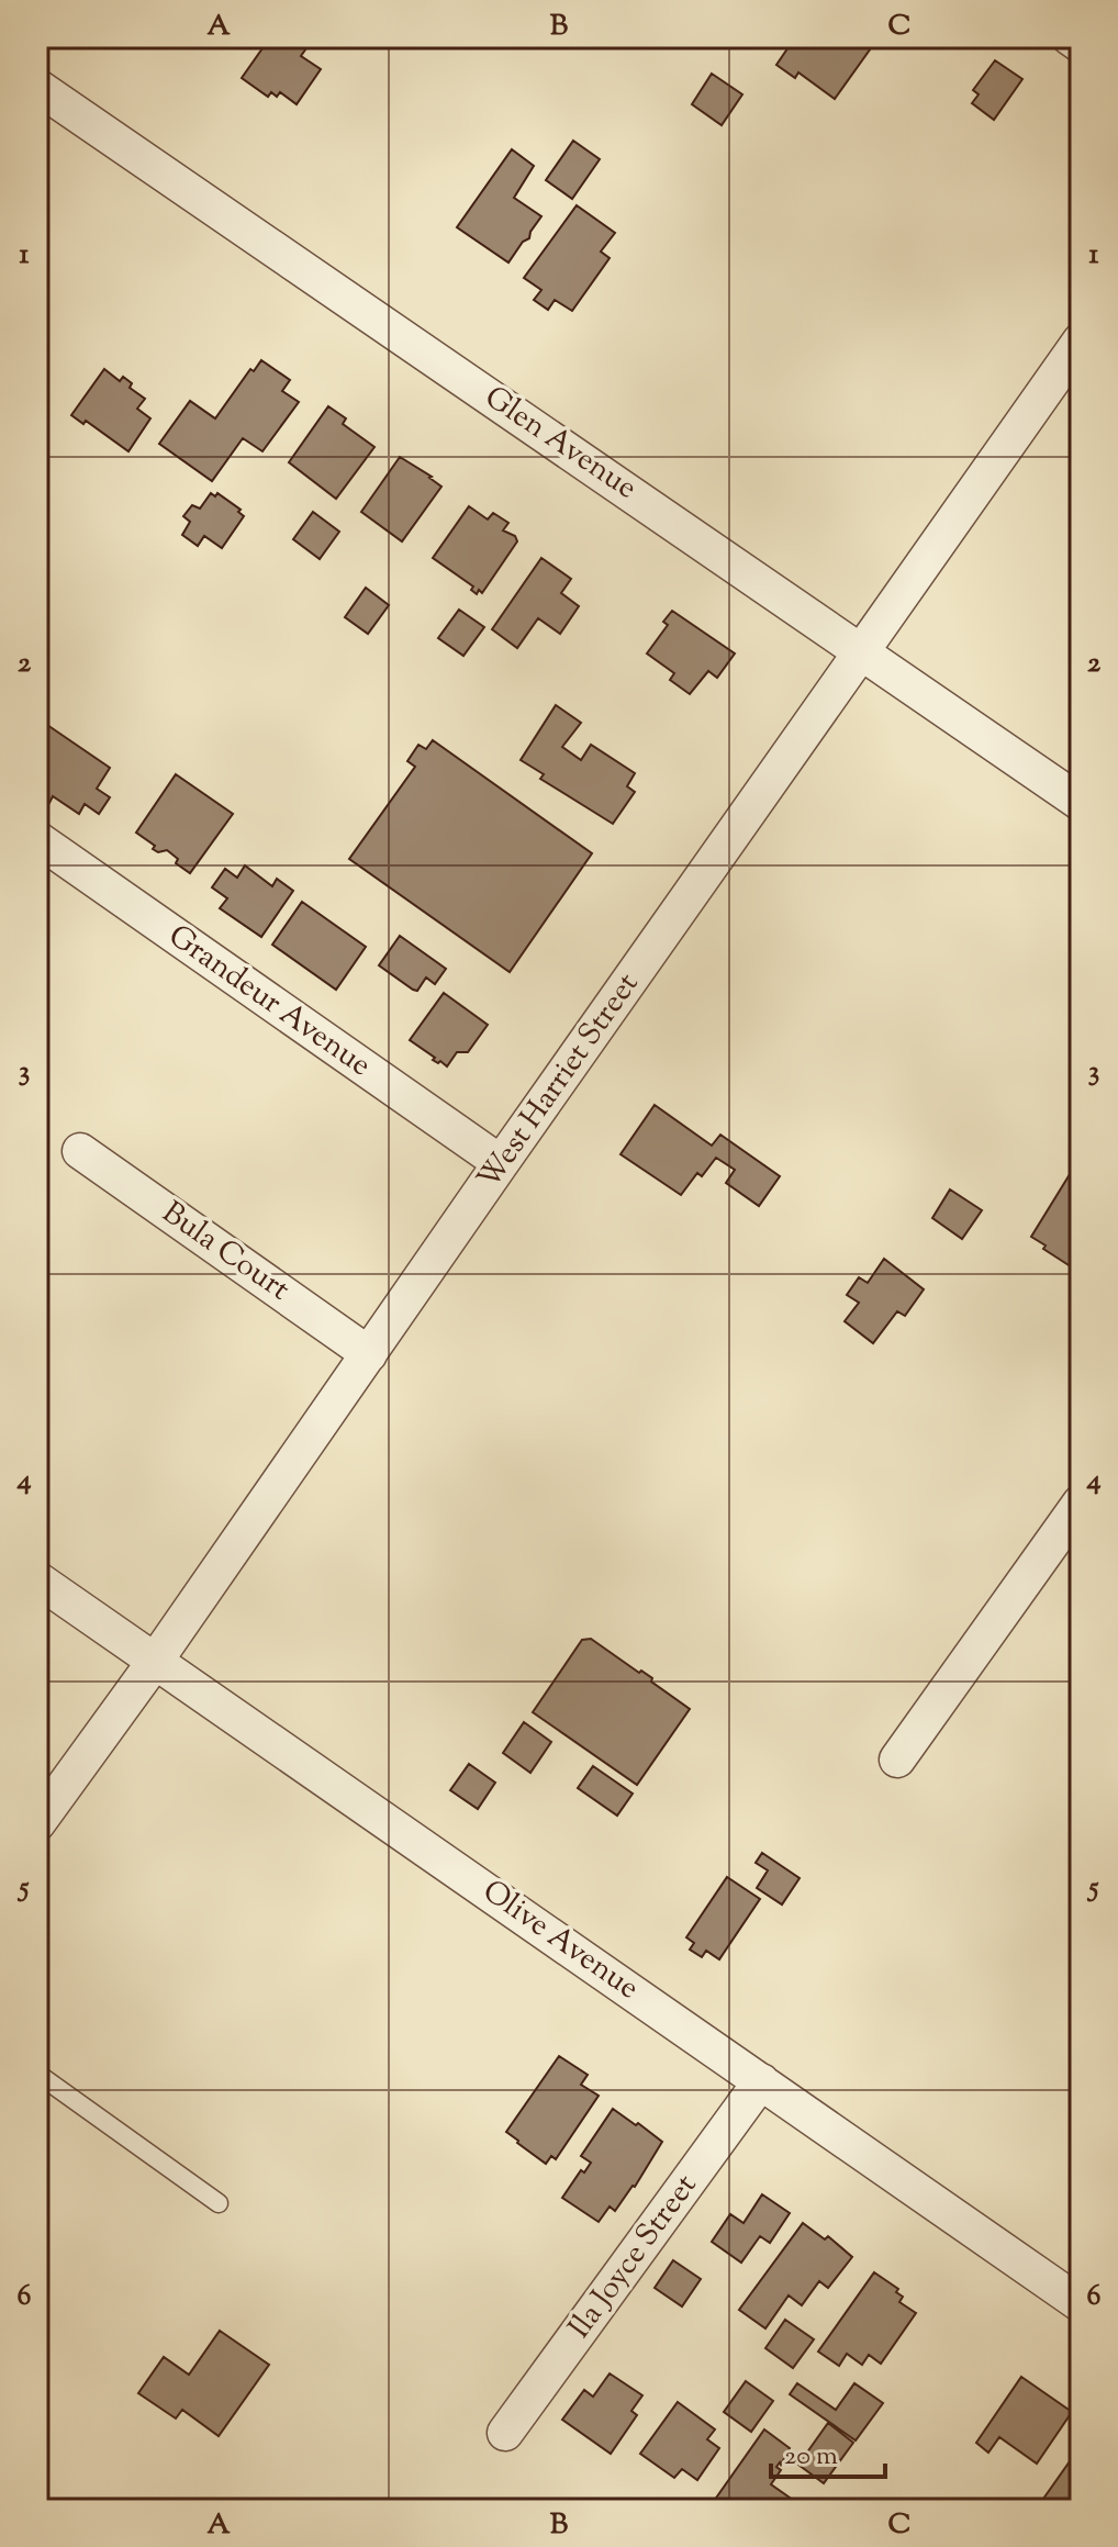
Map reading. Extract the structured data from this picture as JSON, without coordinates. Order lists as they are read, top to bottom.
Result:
{
  "streets": {
    "street": [
      "Glen Avenue",
      "Grandeur Avenue",
      "West Harriet Street",
      "Bula Court",
      "Olive Avenue",
      "Ila Joyce Street"
    ]
  },
  "crossings": [
    ["Glen Avenue", "West Harriet Street"],
    ["Grandeur Avenue", "West Harriet Street"],
    ["West Harriet Street", "Bula Court"],
    ["West Harriet Street", "Olive Avenue"],
    ["Olive Avenue", "Ila Joyce Street"]
  ],
  "scale_bar": "20 m",
  "grid": {
    "columns": ["A", "B", "C"],
    "rows": [
      "1",
      "2",
      "3",
      "4",
      "5",
      "6"
    ]
  }
}
